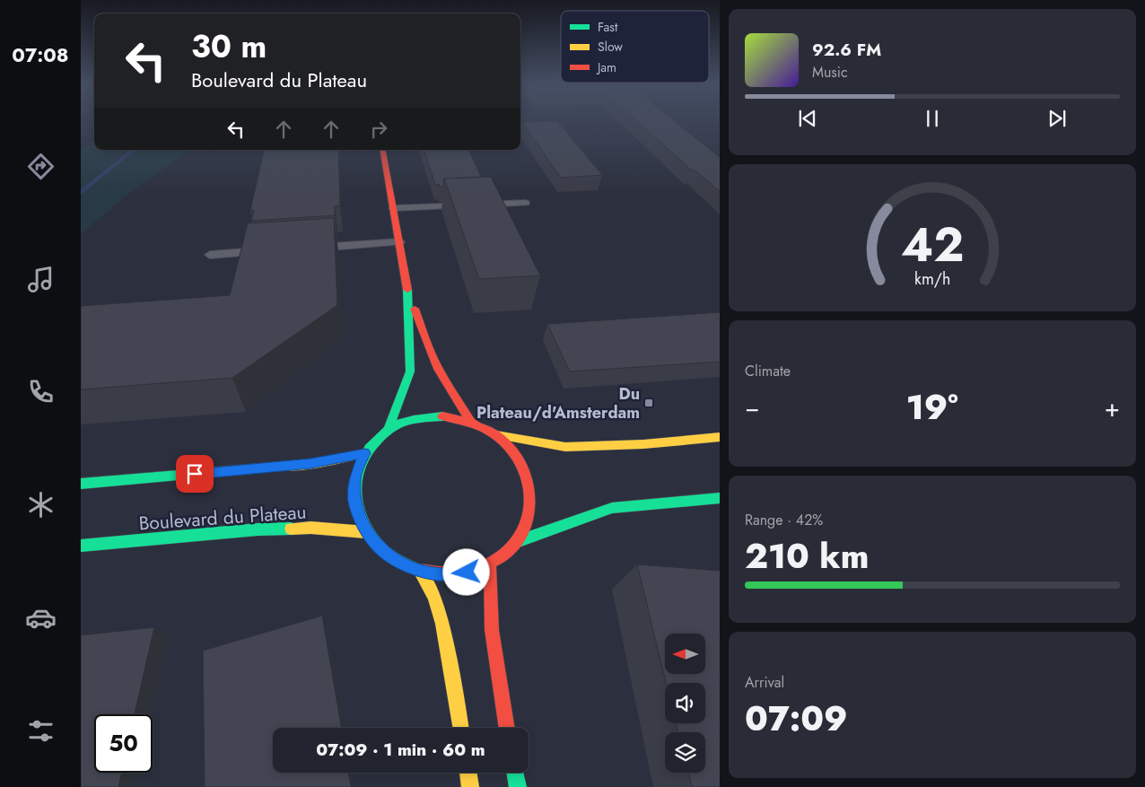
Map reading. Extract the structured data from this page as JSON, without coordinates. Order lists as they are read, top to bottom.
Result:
{
  "streets": {
    "main road": ["Boulevard du Plateau"]
  },
  "places": {
    "transit": ["Du Plateau/d'Amsterdam"]
  },
  "legend": ["Fast", "Slow", "Jam"],
  "north": "left",
  "page": {
    "tabs": "07:08",
    "turn": ["30 m", "Boulevard du Plateau"],
    "song": ["92.6 FM", "Music"],
    "tile": [
      "Climate",
      ["Range · 42%", "210 km"],
      ["Arrival", "07:09"]
    ],
    "heat": ["−", "19°", "+"],
    "limit": "50",
    "trip": "07:09 · 1 min · 60 m",
    "gauge": ["42", "km/h"]
  }
}
